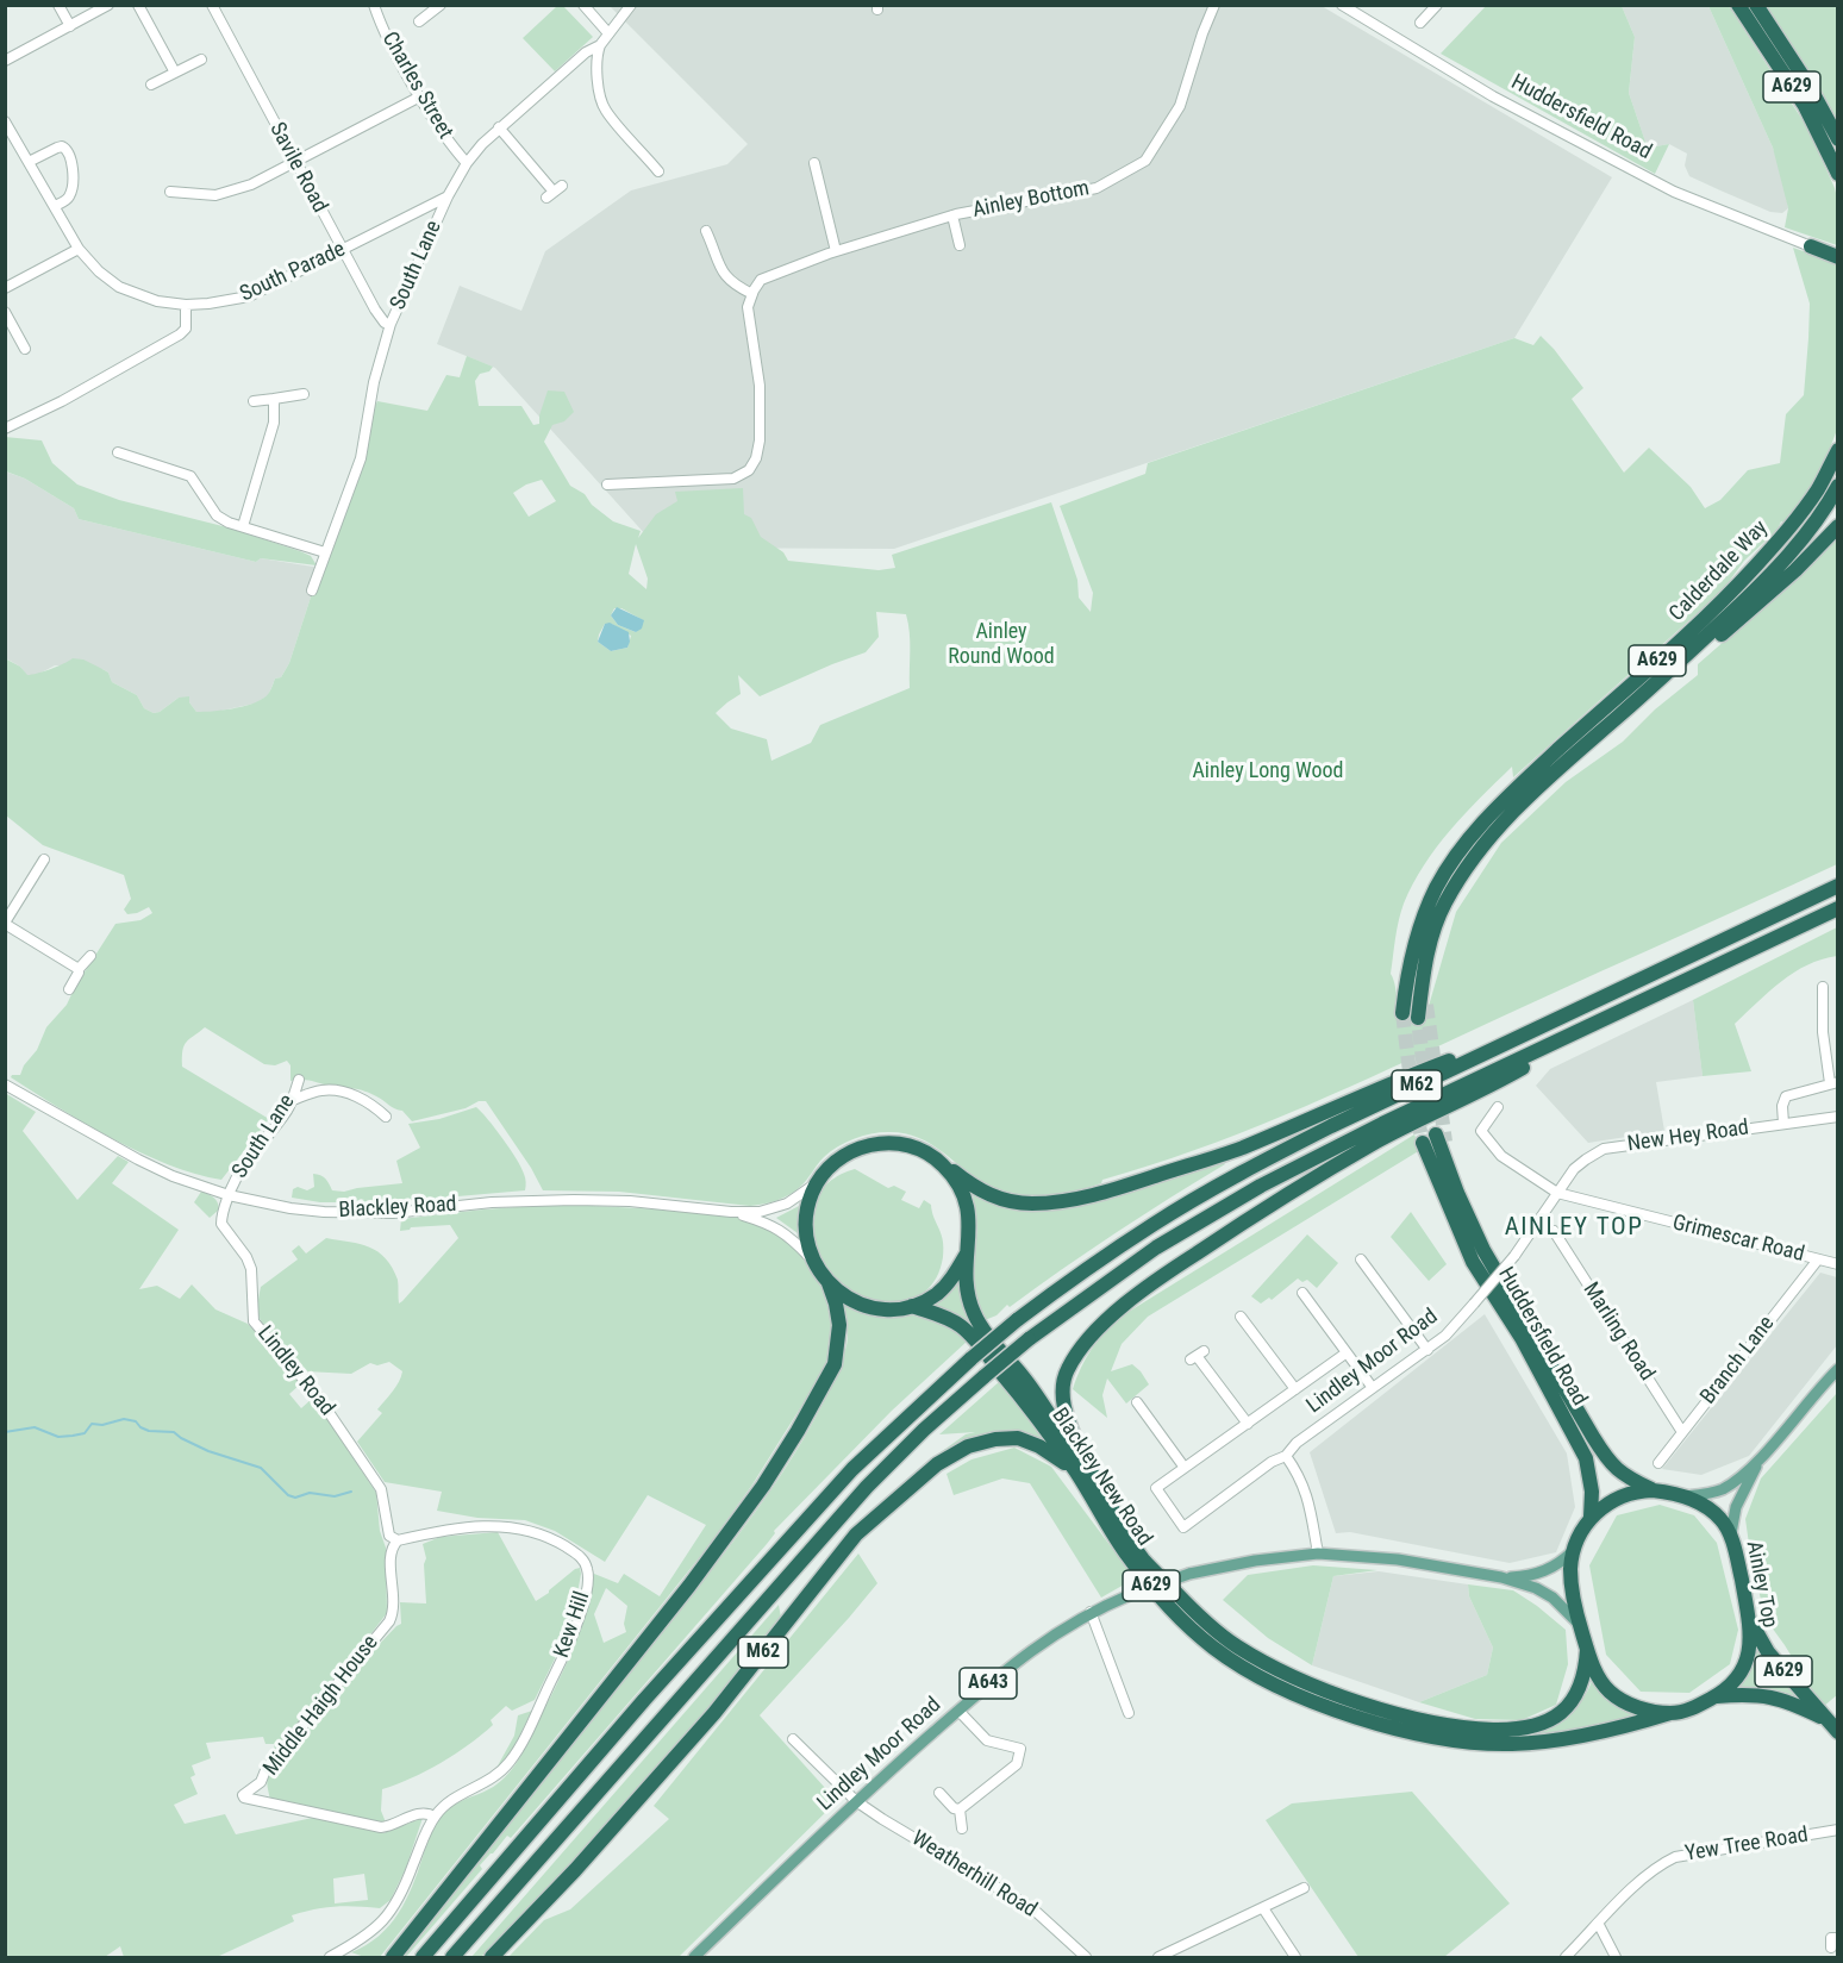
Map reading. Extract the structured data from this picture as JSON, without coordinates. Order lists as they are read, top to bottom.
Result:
{
  "streets": {
    "highway": [
      "A629",
      "Huddersfield Road",
      "Calderdale Way",
      "M62",
      "Blackley New Road",
      "Ainley Top"
    ],
    "main road": ["Lindley Moor Road", "A643"],
    "street": [
      "Charles Street",
      "Savile Road",
      "Ainley Bottom",
      "South Lane",
      "South Parade",
      "New Hey Road",
      "Blackley Road",
      "Grimescar Road",
      "Marling Road",
      "Branch Lane",
      "Lindley Road",
      "Kew Hill",
      "Middle Haigh House",
      "Yew Tree Road",
      "Weatherhill Road"
    ]
  },
  "crossings": [
    ["Charles Street", "South Lane"],
    ["A629", "Huddersfield Road"],
    ["A629", "Calderdale Way"],
    ["A629", "Lindley Moor Road"],
    ["A629", "Blackley New Road"],
    ["A629", "Ainley Top"],
    ["Huddersfield Road", "Lindley Moor Road"],
    ["Huddersfield Road", "Blackley New Road"],
    ["Huddersfield Road", "Ainley Top"],
    ["Savile Road", "South Lane"],
    ["Savile Road", "South Parade"],
    ["South Lane", "South Parade"],
    ["South Lane", "Blackley Road"],
    ["South Lane", "Lindley Road"],
    ["M62", "Blackley Road"],
    ["M62", "Blackley New Road"],
    ["New Hey Road", "Grimescar Road"],
    ["New Hey Road", "Lindley Moor Road"],
    ["Blackley Road", "Lindley Road"],
    ["Blackley Road", "Blackley New Road"],
    ["Grimescar Road", "Branch Lane"],
    ["Grimescar Road", "Lindley Moor Road"],
    ["Marling Road", "Branch Lane"],
    ["Lindley Moor Road", "Blackley New Road"],
    ["Lindley Moor Road", "Ainley Top"],
    ["Lindley Moor Road", "Weatherhill Road"],
    ["Lindley Road", "Kew Hill"],
    ["Lindley Road", "Middle Haigh House"],
    ["Blackley New Road", "Ainley Top"],
    ["Kew Hill", "Middle Haigh House"]
  ],
  "districts": ["AINLEY TOP"],
  "parks": ["Ainley Round Wood", "Ainley Long Wood"]
}
